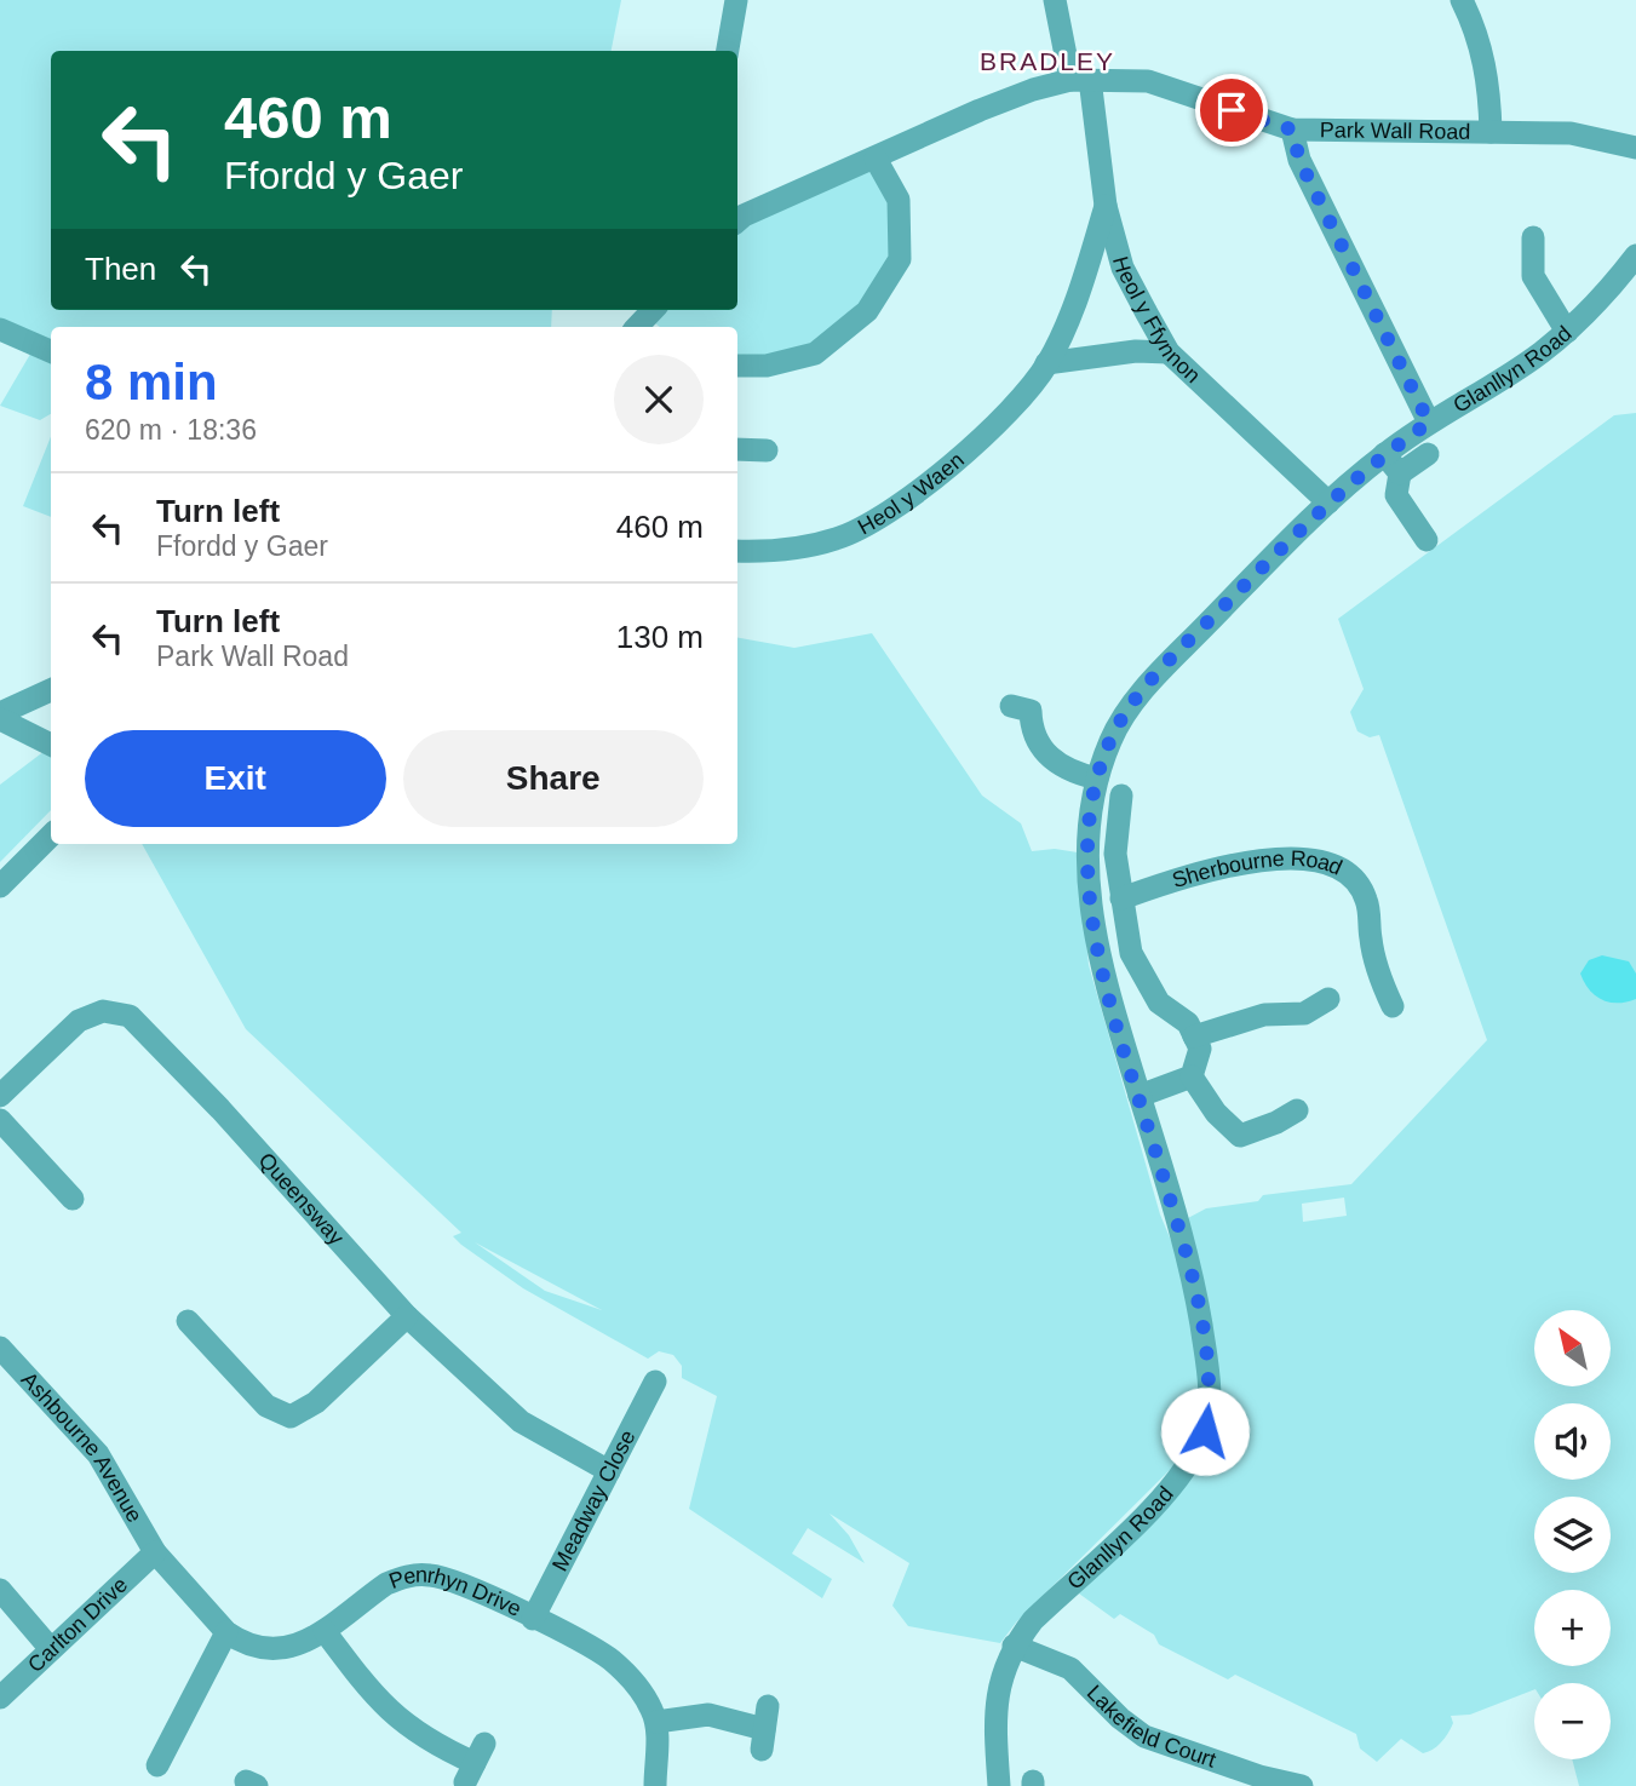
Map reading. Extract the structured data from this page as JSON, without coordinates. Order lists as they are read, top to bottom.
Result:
{
  "streets": {
    "street": [
      "Park Wall Road",
      "Heol y Ffynnon",
      "Glanllyn Road",
      "Heol y Waen",
      "Sherbourne Road",
      "Queensway",
      "Ashbourne Avenue",
      "Meadway Close",
      "Penrhyn Drive",
      "Carlton Drive",
      "Lakefield Court"
    ]
  },
  "crossings": [
    ["Park Wall Road", "Heol y Ffynnon"],
    ["Heol y Ffynnon", "Glanllyn Road"],
    ["Heol y Ffynnon", "Heol y Waen"],
    ["Glanllyn Road", "Lakefield Court"],
    ["Queensway", "Meadway Close"],
    ["Ashbourne Avenue", "Penrhyn Drive"],
    ["Ashbourne Avenue", "Carlton Drive"],
    ["Meadway Close", "Penrhyn Drive"],
    ["Penrhyn Drive", "Carlton Drive"]
  ],
  "districts": ["BRADLEY"],
  "north": "top left",
  "page": {
    "turn": ["460 m", "Ffordd y Gaer"],
    "then": "Then",
    "heading": ["8 min", "620 m · 18:36"],
    "list": [
      {
        "name": "Turn left",
        "note": "Ffordd y Gaer",
        "value": "460 m"
      },
      {
        "name": "Turn left",
        "note": "Park Wall Road",
        "value": "130 m"
      }
    ],
    "buttons": ["Exit", "Share"],
    "map_buttons": ["+", "−"]
  }
}
